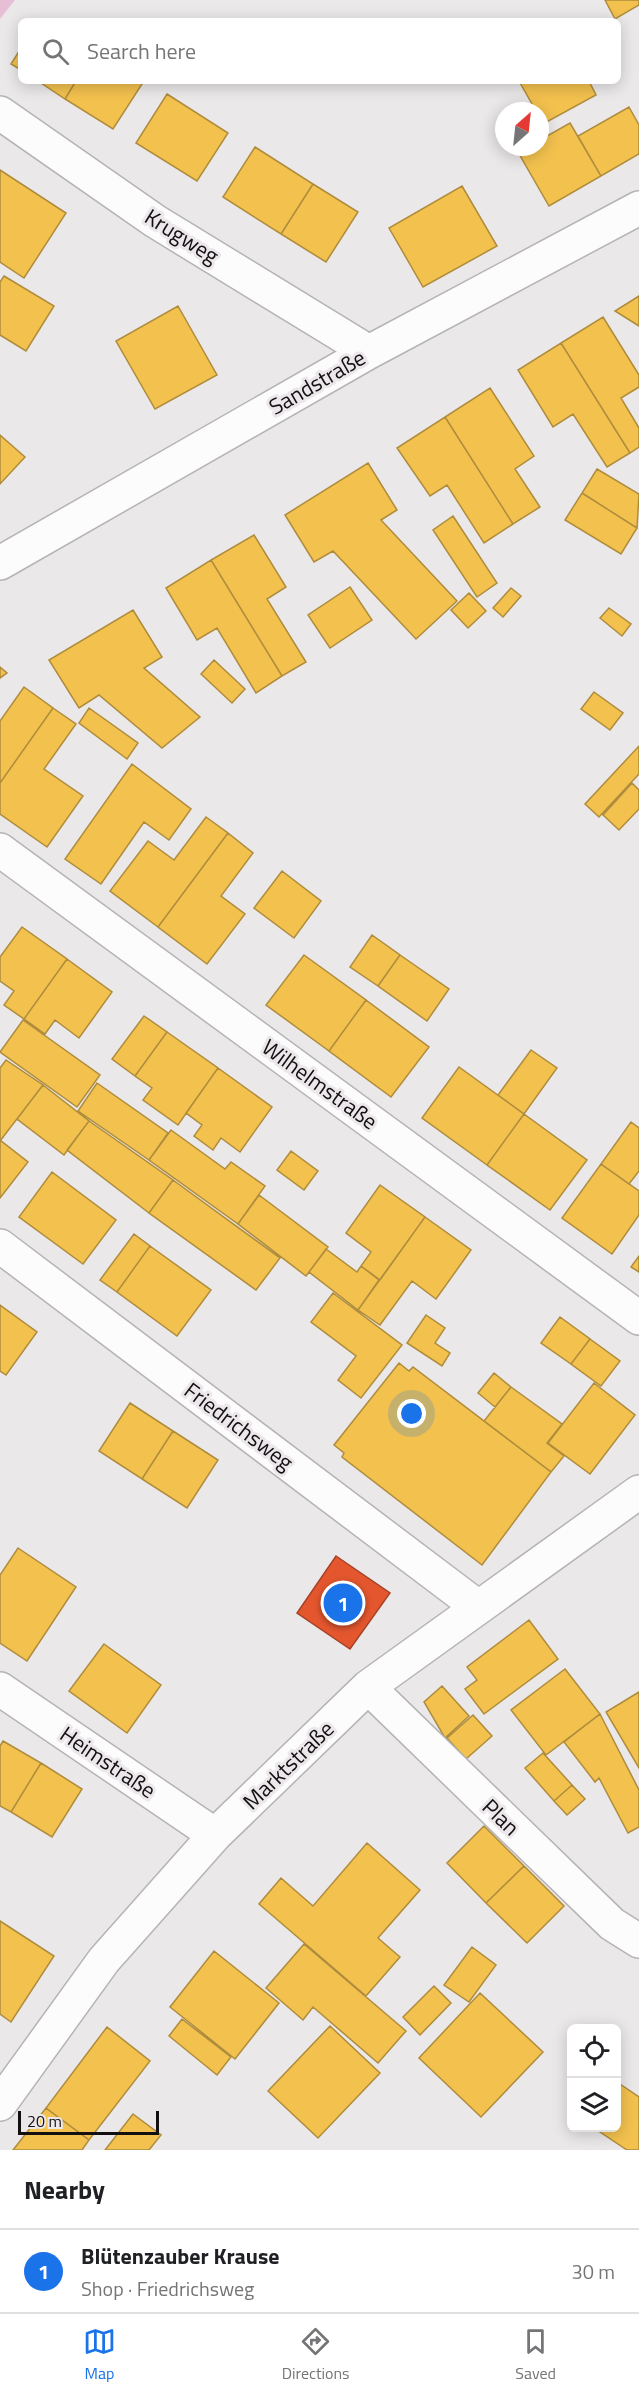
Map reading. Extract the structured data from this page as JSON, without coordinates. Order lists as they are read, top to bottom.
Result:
{
  "streets": {
    "street": [
      "Krugweg",
      "Sandstraße",
      "Wilhelmstraße",
      "Friedrichsweg",
      "Heimstraße",
      "Marktstraße",
      "Plan"
    ]
  },
  "crossings": [
    ["Krugweg", "Sandstraße"],
    ["Friedrichsweg", "Marktstraße"],
    ["Heimstraße", "Marktstraße"],
    ["Marktstraße", "Plan"]
  ],
  "scale_bar": "20 m",
  "north": "top right",
  "page": {
    "search": "Search here",
    "pins": "1",
    "scale": "20 m",
    "heading": "Nearby",
    "list": [
      {
        "mark": "1",
        "name": "Blütenzauber Krause",
        "note": "Shop · Friedrichsweg",
        "value": "30 m"
      }
    ],
    "nav": ["Map", "Directions", "Saved"]
  }
}
